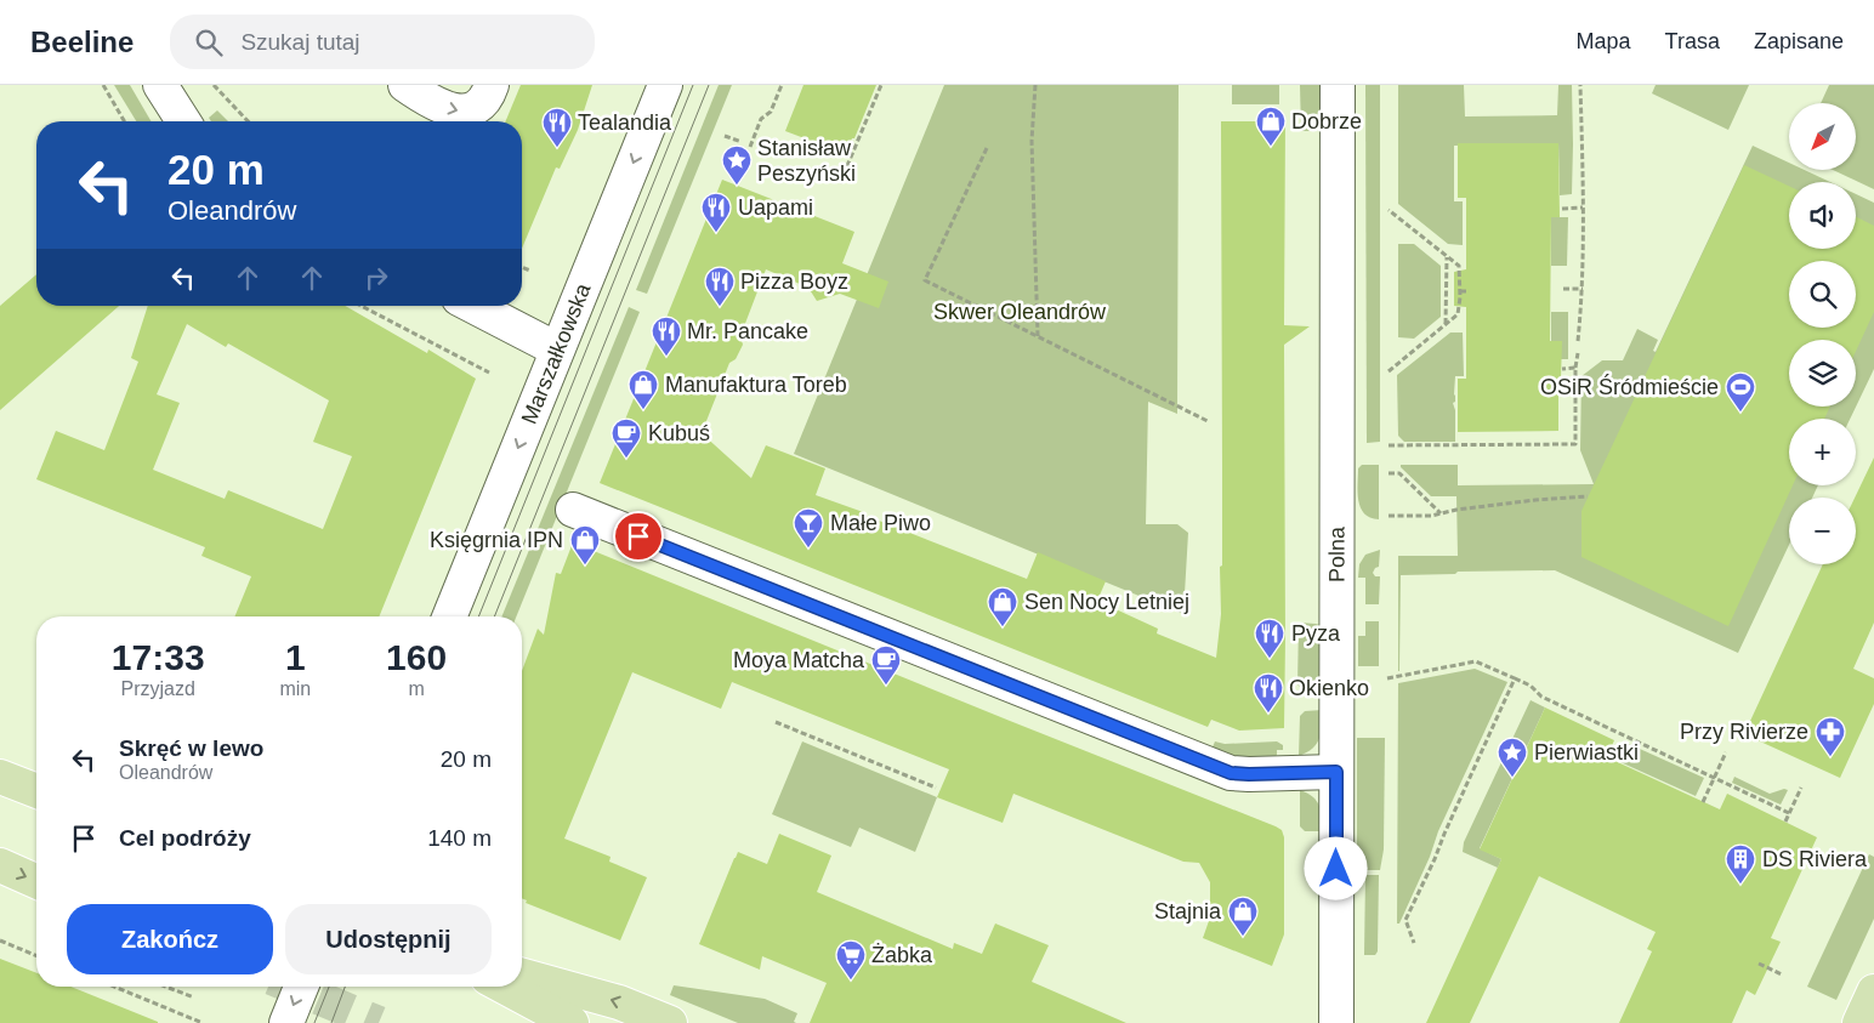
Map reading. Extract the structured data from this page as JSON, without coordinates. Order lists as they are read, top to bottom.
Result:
{
  "streets": {
    "street": ["Marszałkowska", "Polna"]
  },
  "one_way": ["Marszałkowska"],
  "parks": ["Skwer Oleandrów"],
  "places": {
    "shop": [
      "Dobrze",
      "Manufaktura Toreb",
      "Księgrnia IPN",
      "Sen Nocy Letniej",
      "Stajnia"
    ],
    "restaurant": [
      "Tealandia",
      "Uapami",
      "Pizza Boyz",
      "Mr. Pancake",
      "Pyza",
      "Okienko"
    ],
    "place": ["Stanisław Peszyński", "Pierwiastki"],
    "sports": ["OSiR Śródmieście"],
    "cafe": ["Kubuś", "Moya Matcha"],
    "bar": ["Małe Piwo"],
    "pharmacy": ["Przy Rivierze"],
    "building": ["DS Riviera"],
    "supermarket": ["Żabka"]
  },
  "north": "bottom left",
  "page": {
    "header": "Beeline",
    "search": "Szukaj tutaj",
    "nav": ["Mapa", "Trasa", "Zapisane"],
    "map_buttons": ["+", "−"],
    "turn": ["20 m", "Oleandrów"],
    "eta": [
      "17:33",
      "Przyjazd",
      "1",
      "min",
      "160",
      "m"
    ],
    "list": [
      {
        "name": "Skręć w lewo",
        "note": "Oleandrów",
        "value": "20 m"
      },
      {
        "name": "Cel podróży",
        "value": "140 m"
      }
    ],
    "buttons": ["Zakończ", "Udostępnij"]
  }
}
